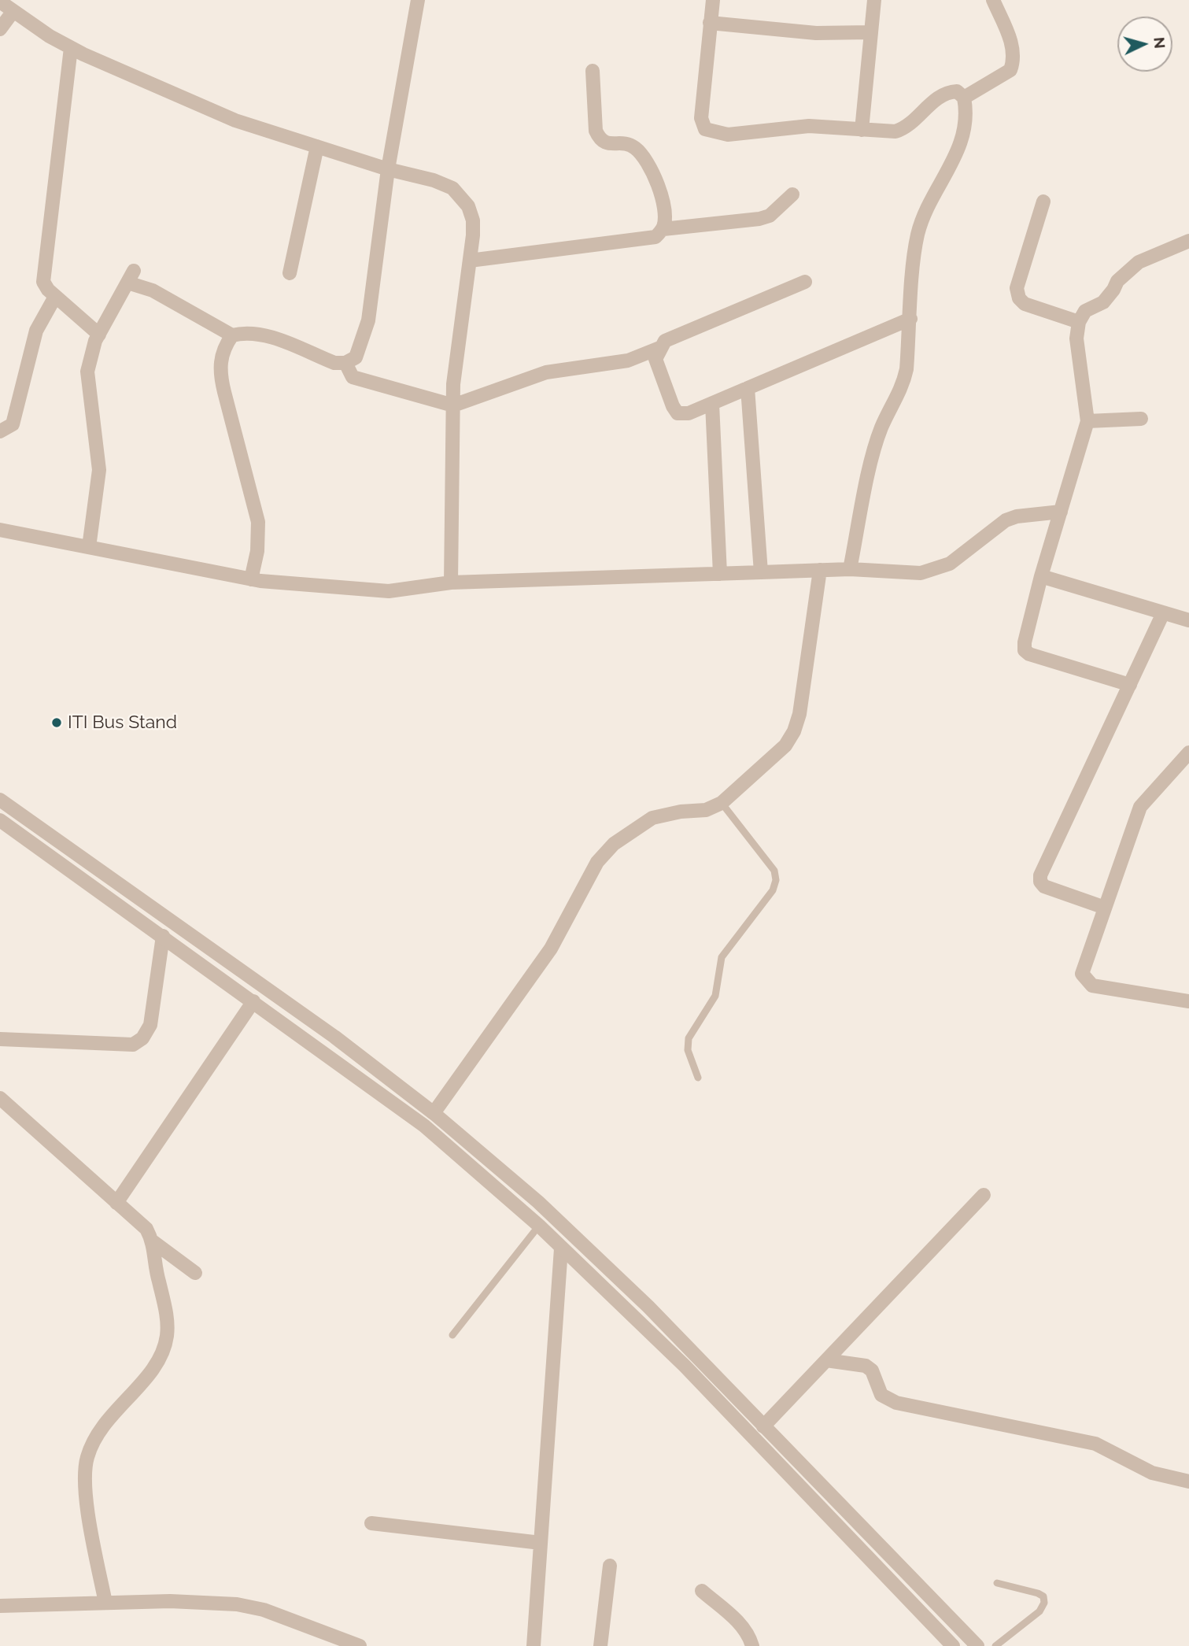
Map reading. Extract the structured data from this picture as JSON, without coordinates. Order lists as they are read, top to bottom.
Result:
{
  "places": ["ITI Bus Stand"],
  "north": "right"
}
